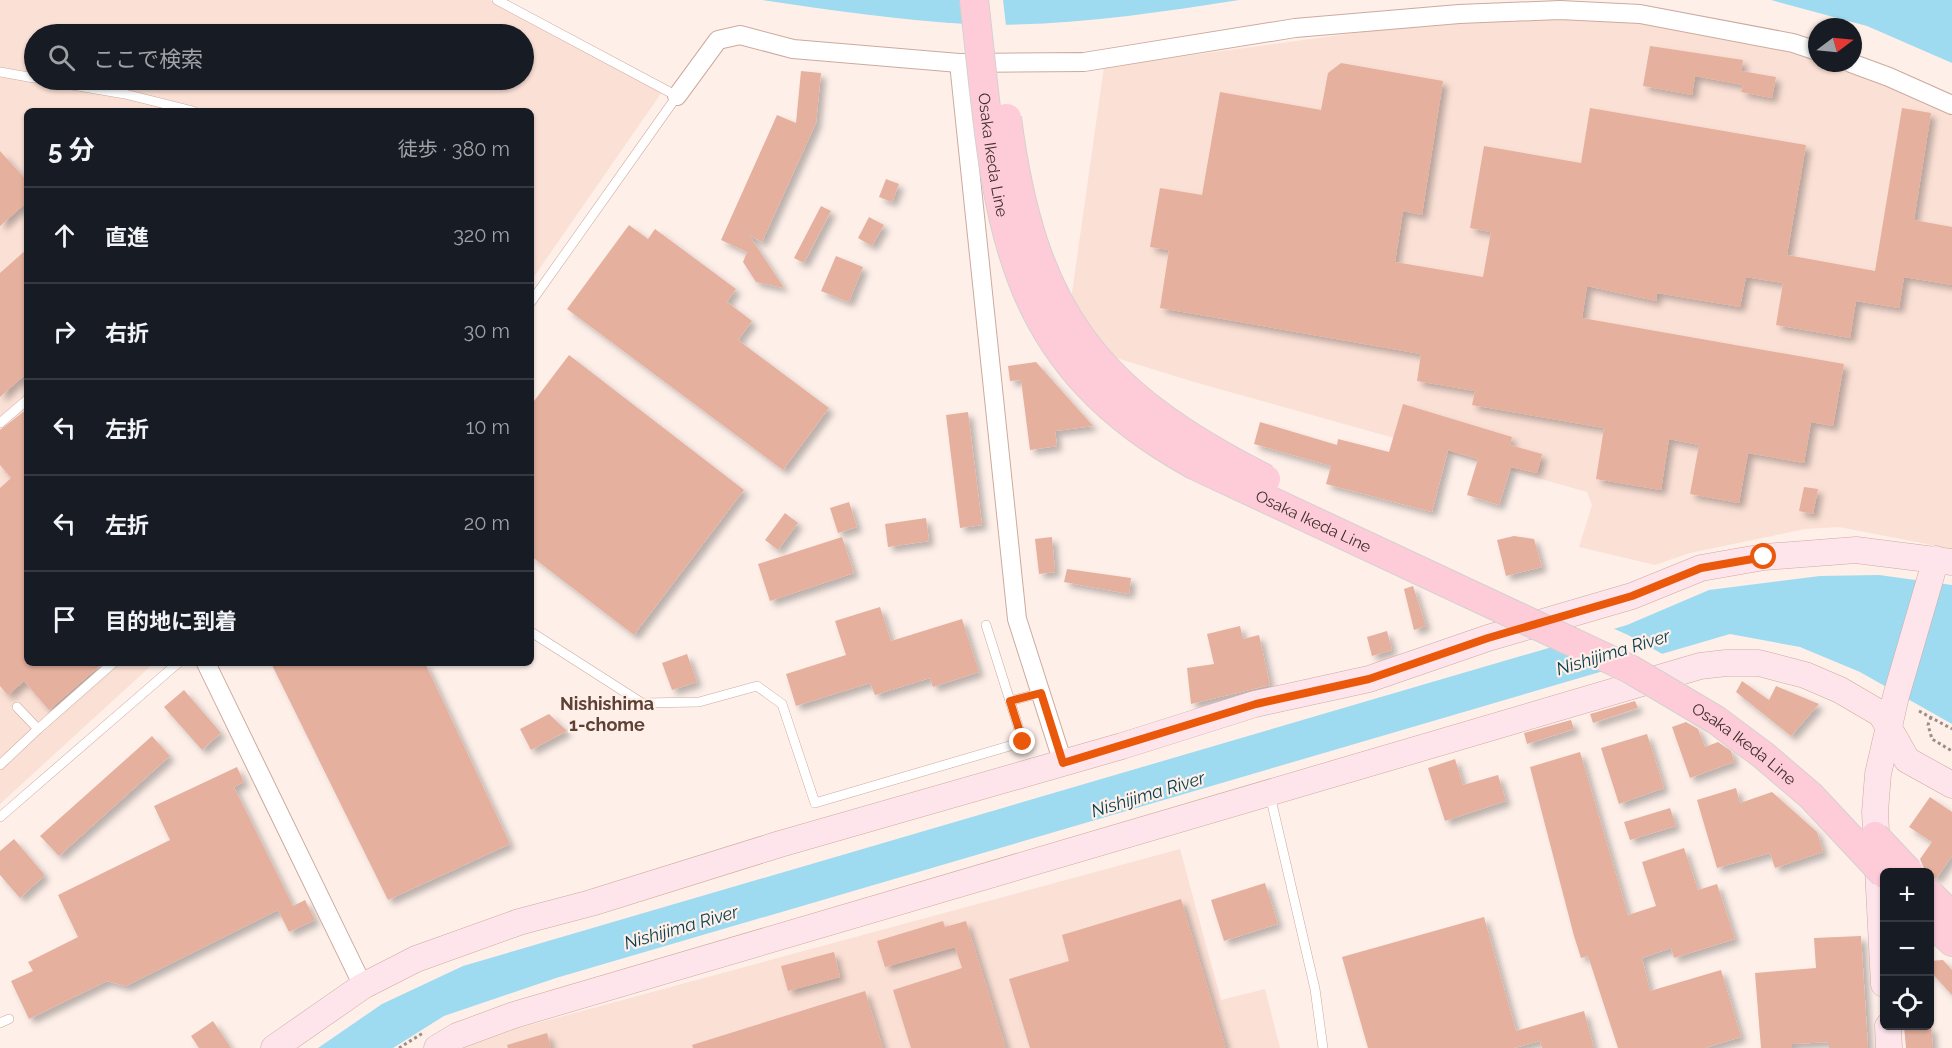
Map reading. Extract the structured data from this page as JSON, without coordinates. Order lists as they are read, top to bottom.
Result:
{
  "streets": {
    "main road": ["Osaka Ikeda Line"]
  },
  "districts": ["Nishishima 1-chome"],
  "water": ["Nishijima River"],
  "north": "right",
  "page": {
    "search": "ここで検索",
    "heading": ["5 分", "徒歩 · 380 m"],
    "list": [
      ["直進", "320 m"],
      ["右折", "30 m"],
      ["左折", "10 m"],
      ["左折", "20 m"],
      "目的地に到着"
    ],
    "map_buttons": ["+", "−"]
  }
}
